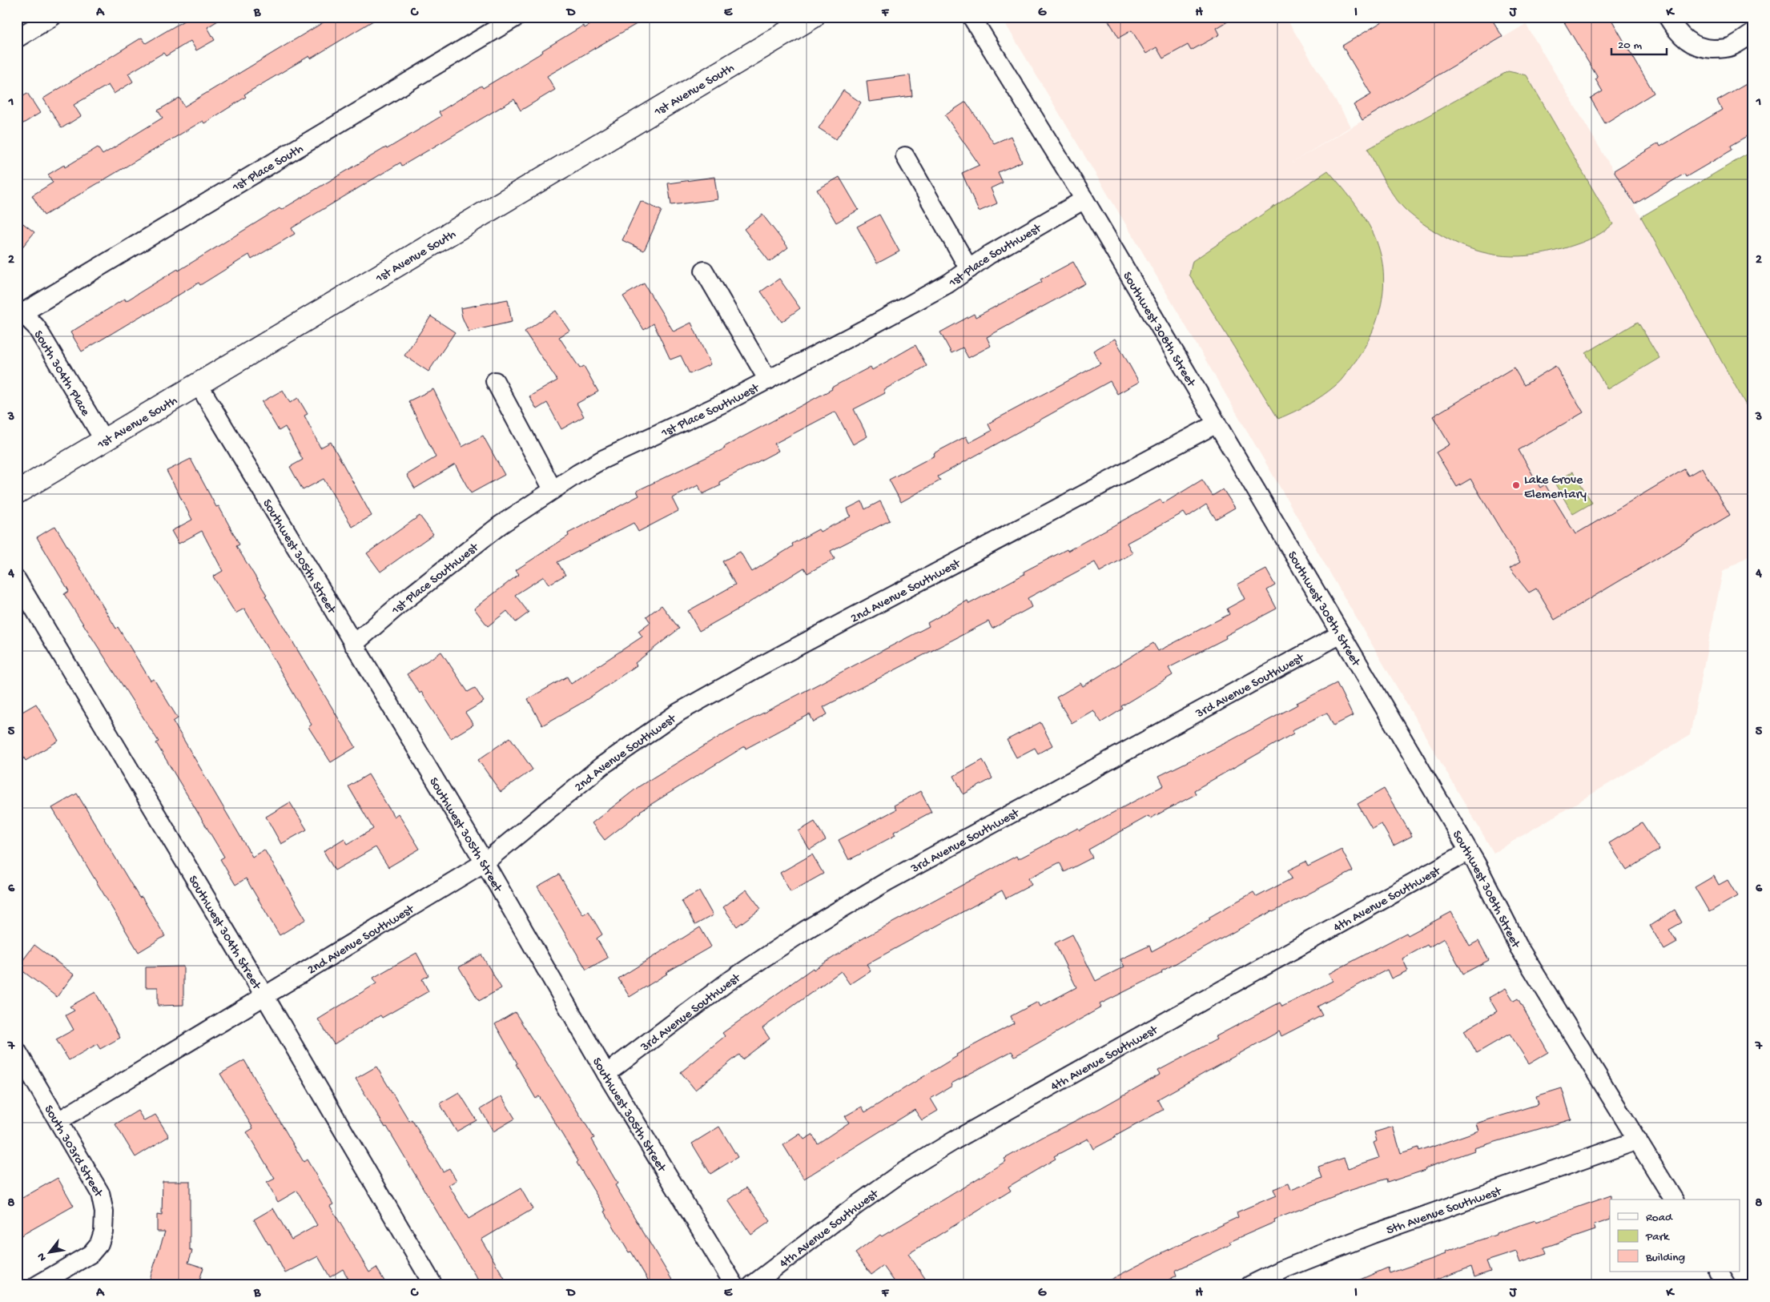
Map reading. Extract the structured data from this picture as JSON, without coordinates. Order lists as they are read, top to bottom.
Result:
{
  "streets": {
    "main road": ["1st Avenue South"],
    "street": [
      "1st Place South",
      "1st Place Southwest",
      "Southwest 308th Street",
      "South 304th Place",
      "Southwest 305th Street",
      "2nd Avenue Southwest",
      "3rd Avenue Southwest",
      "4th Avenue Southwest",
      "Southwest 304th Street",
      "South 303rd Street",
      "5th Avenue Southwest"
    ]
  },
  "crossings": [
    ["1st Avenue South", "South 304th Place"],
    ["1st Avenue South", "Southwest 305th Street"],
    ["1st Place South", "South 304th Place"],
    ["1st Place Southwest", "Southwest 308th Street"],
    ["1st Place Southwest", "Southwest 305th Street"],
    ["Southwest 308th Street", "2nd Avenue Southwest"],
    ["Southwest 308th Street", "3rd Avenue Southwest"],
    ["Southwest 308th Street", "4th Avenue Southwest"],
    ["Southwest 308th Street", "5th Avenue Southwest"],
    ["Southwest 305th Street", "2nd Avenue Southwest"],
    ["Southwest 305th Street", "3rd Avenue Southwest"],
    ["2nd Avenue Southwest", "Southwest 304th Street"],
    ["2nd Avenue Southwest", "South 303rd Street"]
  ],
  "places": ["Lake Grove Elementary"],
  "legend": ["Road", "Park", "Building"],
  "scale_bar": "20 m",
  "north": "bottom left",
  "grid": {
    "columns": [
      "A",
      "B",
      "C",
      "D",
      "E",
      "F",
      "G",
      "H",
      "I",
      "J",
      "K"
    ],
    "rows": [
      "1",
      "2",
      "3",
      "4",
      "5",
      "6",
      "7",
      "8"
    ]
  }
}
